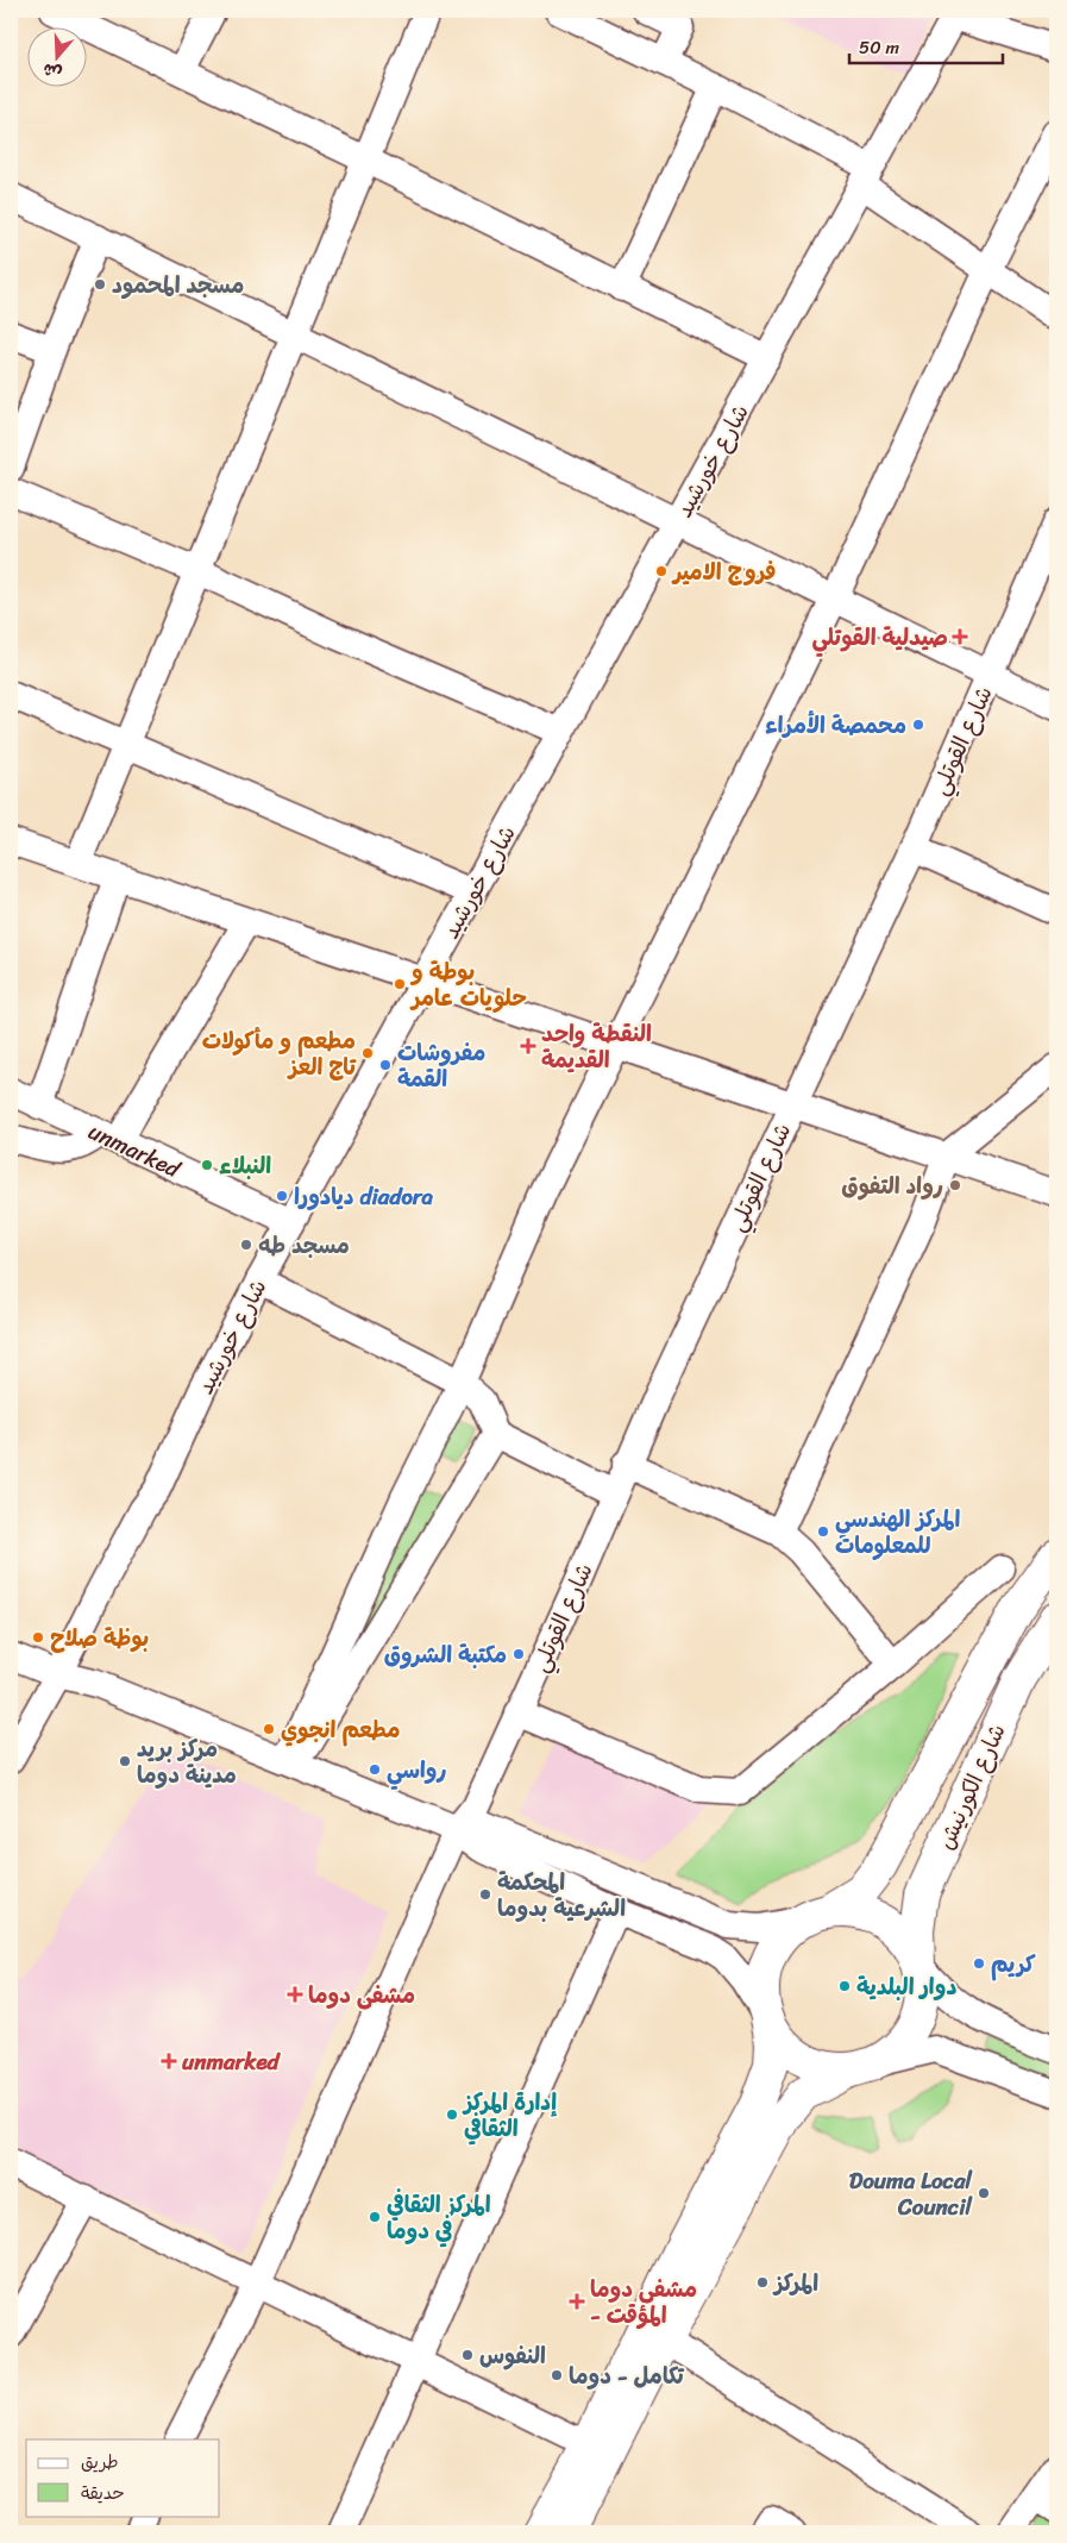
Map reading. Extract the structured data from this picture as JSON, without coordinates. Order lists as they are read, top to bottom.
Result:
{
  "streets": {
    "main road": ["شارع الكورنيش"],
    "street": ["شارع خورشيد", "شارع القوتلي", "unmarked"]
  },
  "crossings": [
    ["شارع خورشيد", "unmarked"]
  ],
  "places": {
    "other": [
      "مسجد المحمود",
      "فروج الامير",
      "محمصة الأمراء",
      "بوطة و حلويات عامر",
      "مطعم و مأكولات تاج العز",
      "مفروشات القمة",
      "النبلاء",
      "رواد التفوق",
      "ديادورا diadora",
      "مسجد طه",
      "المركز الهندسي للمعلومات",
      "بوظة صلاح",
      "مكتبة الشروق",
      "مطعم انجوي",
      "مركز بريد مدينة دوما",
      "رواسي",
      "المحكمة الشرعية بدوما",
      "كريم",
      "دوار البلدية",
      "إدارة المركز الثقافي",
      "Douma Local Council",
      "المركز الثقافي في دوما",
      "المركز",
      "النفوس",
      "تكامل - دوما"
    ],
    "health": [
      "صيدلية القوتلي",
      "النقطة واحد القديمة",
      "مشفى دوما",
      "unmarked",
      "مشفى دوما - المؤقت"
    ]
  },
  "legend": ["طريق", "حديقة"],
  "scale_bar": "50 m",
  "north": "bottom"
}
